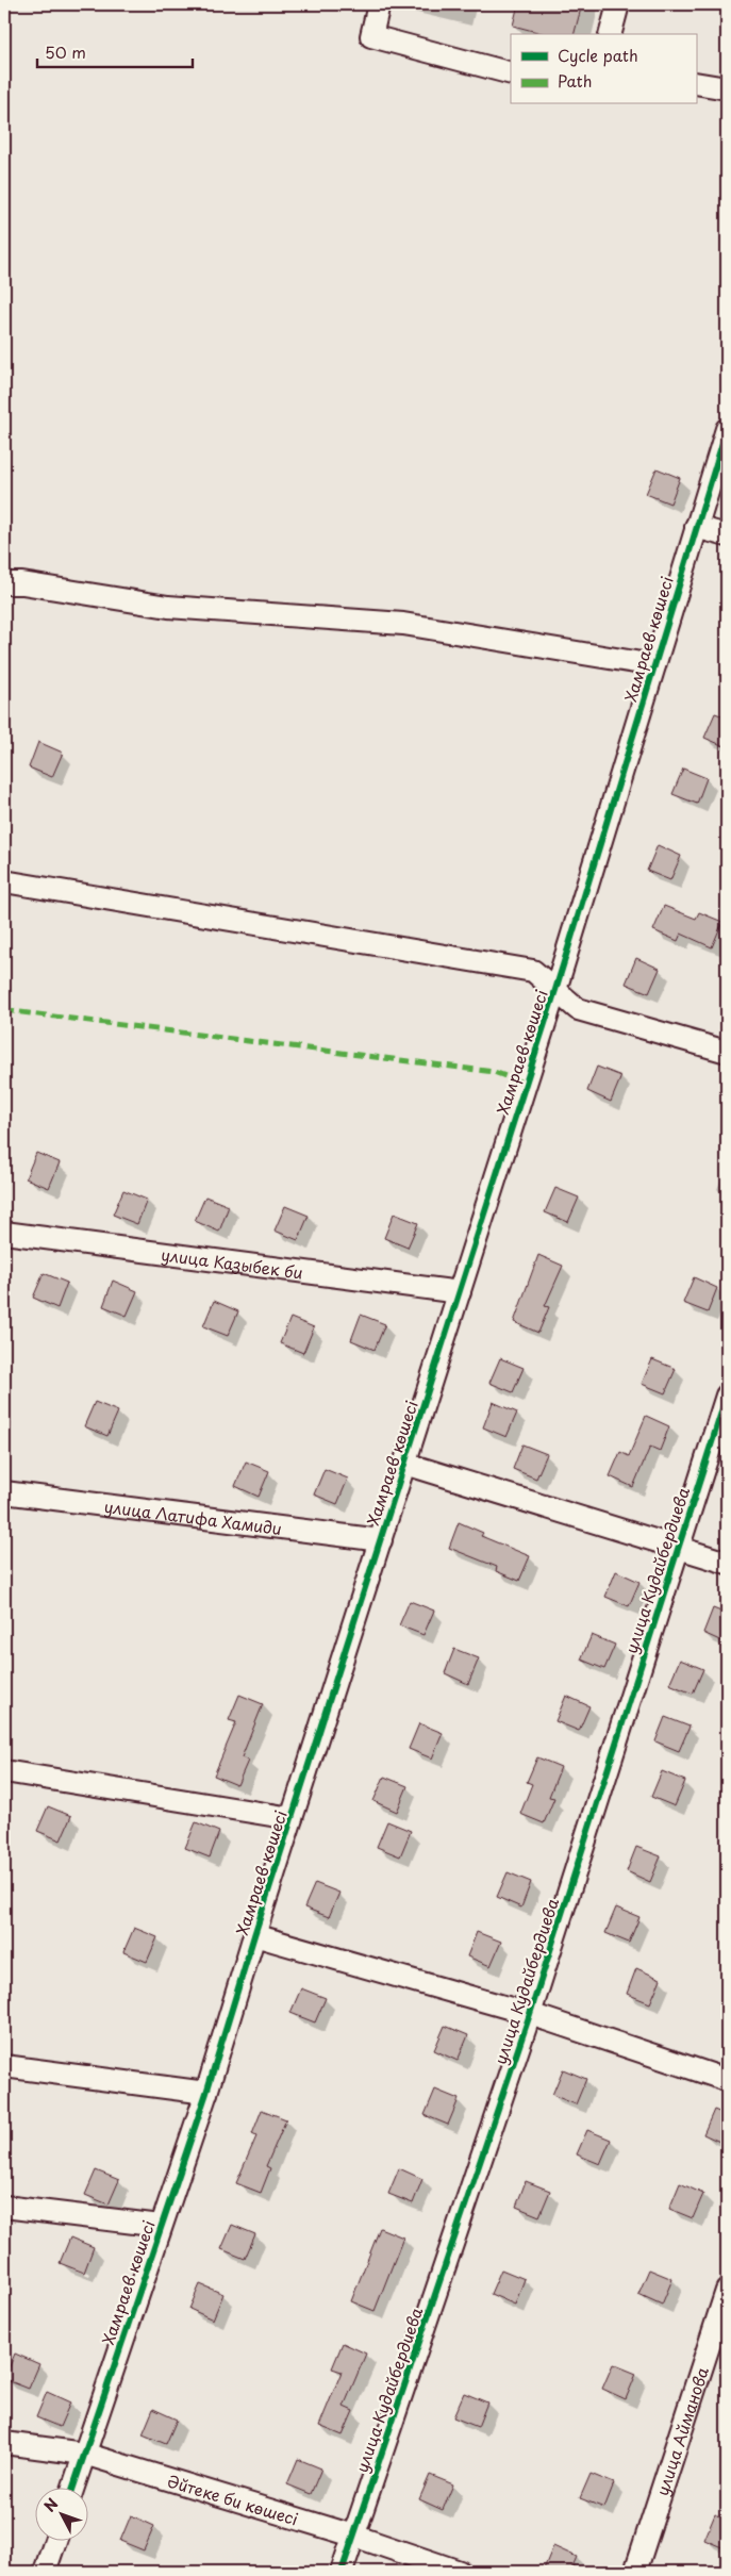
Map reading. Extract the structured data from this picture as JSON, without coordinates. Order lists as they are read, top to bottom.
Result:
{
  "streets": {
    "street": [
      "Хамраев көшесі",
      "улица Казыбек би",
      "улица Латифа Хамиди",
      "улица Кудайбердиева",
      "улица Айманова",
      "Әйтеке би көшесі"
    ]
  },
  "crossings": [
    ["Хамраев көшесі", "улица Казыбек би"],
    ["Хамраев көшесі", "улица Латифа Хамиди"],
    ["Хамраев көшесі", "Әйтеке би көшесі"],
    ["улица Кудайбердиева", "Әйтеке би көшесі"]
  ],
  "legend": ["Cycle path", "Path"],
  "scale_bar": "50 m",
  "north": "top left"
}
